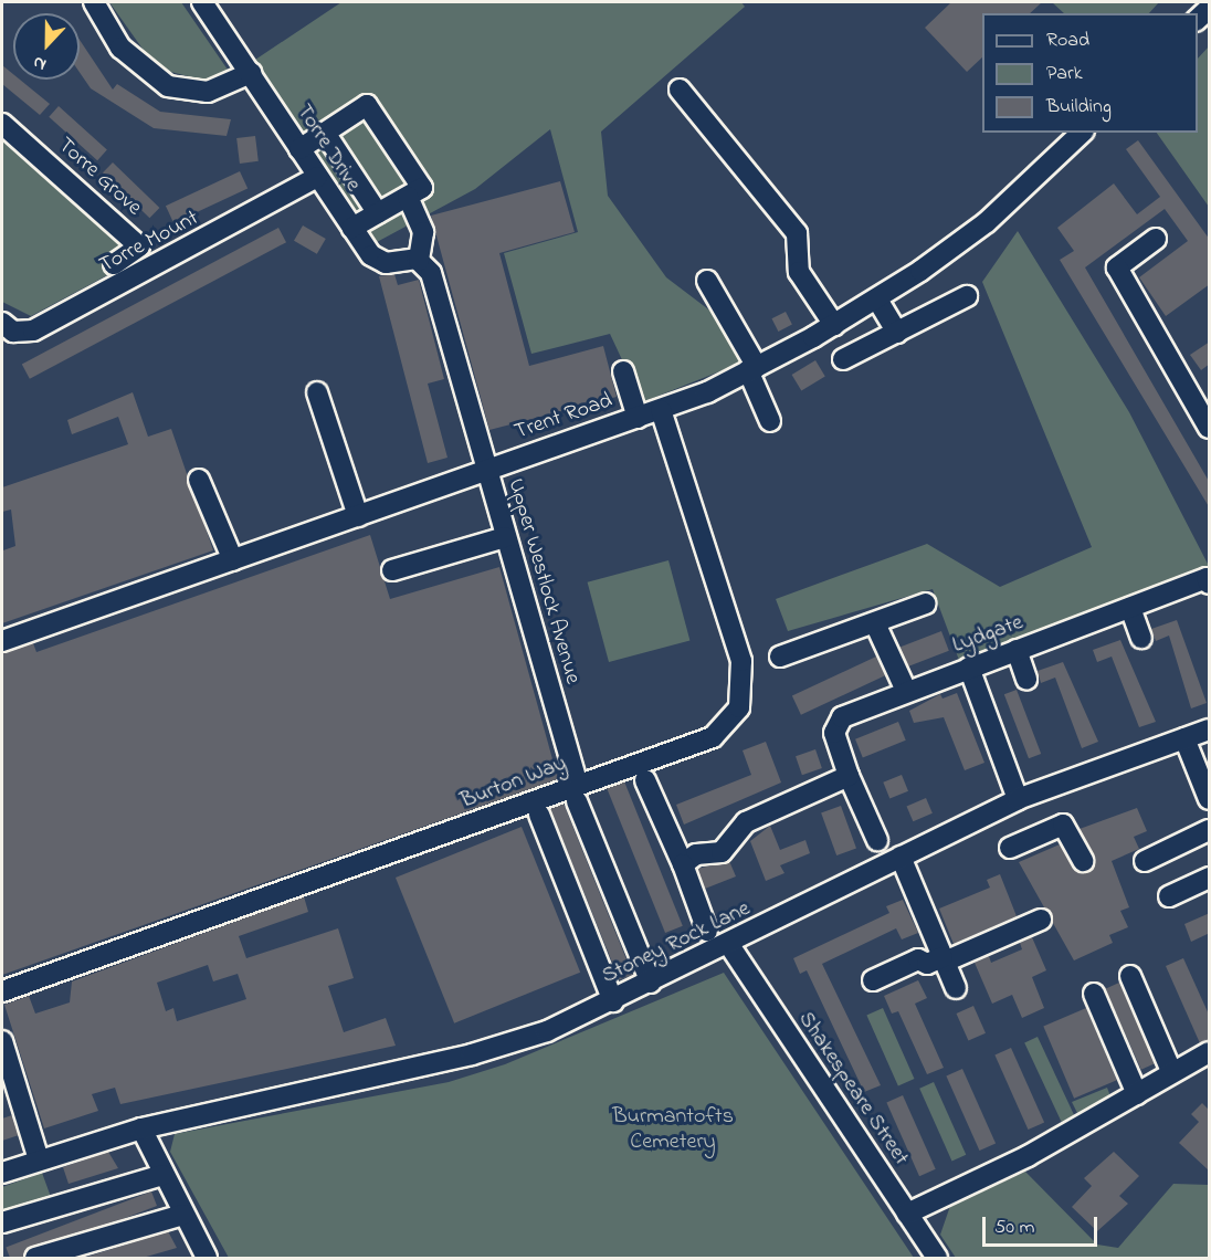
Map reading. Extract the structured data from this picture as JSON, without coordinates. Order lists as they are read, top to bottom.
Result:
{
  "streets": {
    "street": [
      "Torre Drive",
      "Torre Grove",
      "Torre Mount",
      "Trent Road",
      "Upper Westlock Avenue",
      "Lydgate",
      "Burton Way",
      "Stoney Rock Lane",
      "Shakespeare Street"
    ]
  },
  "crossings": [
    ["Torre Drive", "Torre Mount"],
    ["Torre Drive", "Upper Westlock Avenue"],
    ["Trent Road", "Upper Westlock Avenue"],
    ["Trent Road", "Burton Way"],
    ["Upper Westlock Avenue", "Burton Way"],
    ["Upper Westlock Avenue", "Stoney Rock Lane"],
    ["Stoney Rock Lane", "Shakespeare Street"]
  ],
  "parks": ["Burmantofts Cemetery"],
  "legend": ["Road", "Park", "Building"],
  "scale_bar": "50 m",
  "north": "bottom"
}
